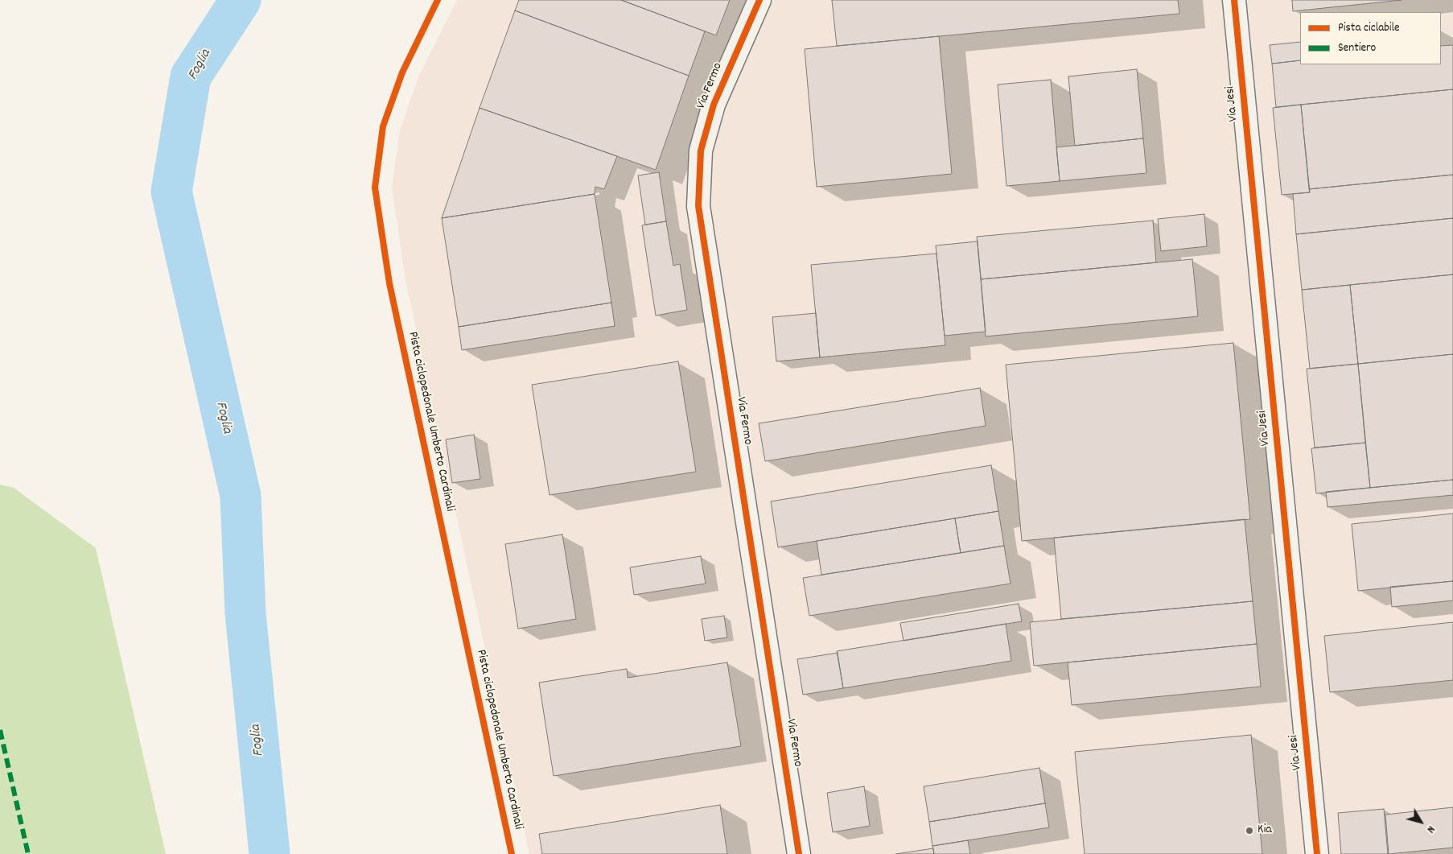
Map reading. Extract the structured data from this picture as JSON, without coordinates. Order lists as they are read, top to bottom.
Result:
{
  "streets": {
    "street": ["Via Fermo", "Via Jesi"],
    "cycle path": ["Pista ciclopedonale Umberto Cardinali"]
  },
  "water": ["Foglia"],
  "places": ["Kia"],
  "legend": ["Pista ciclabile", "Sentiero"],
  "north": "bottom right"
}
